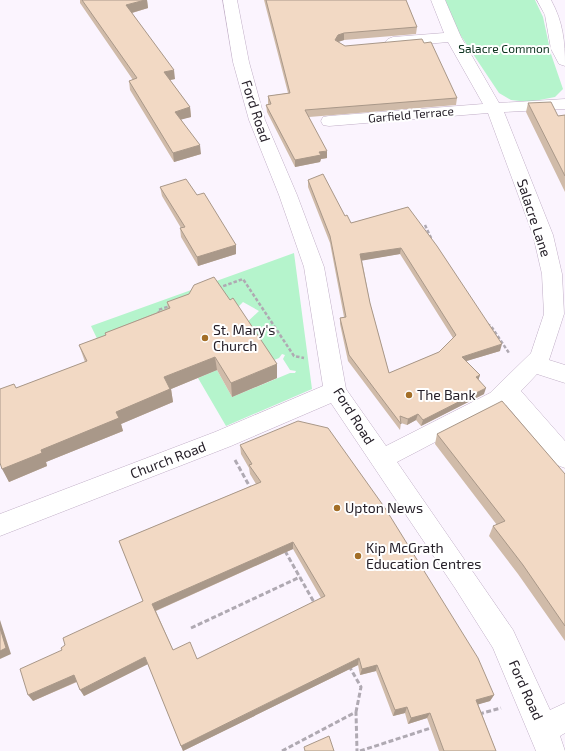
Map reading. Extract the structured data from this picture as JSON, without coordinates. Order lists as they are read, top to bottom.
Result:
{
  "streets": {
    "street": [
      "Ford Road",
      "Garfield Terrace",
      "Salacre Lane",
      "Church Road"
    ]
  },
  "crossings": [
    ["Ford Road", "Salacre Lane"],
    ["Ford Road", "Church Road"],
    ["Garfield Terrace", "Salacre Lane"]
  ],
  "parks": ["Salacre Common"],
  "places": [
    "St. Mary's Church",
    "The Bank",
    "Upton News",
    "Kip McGrath Education Centres"
  ]
}
